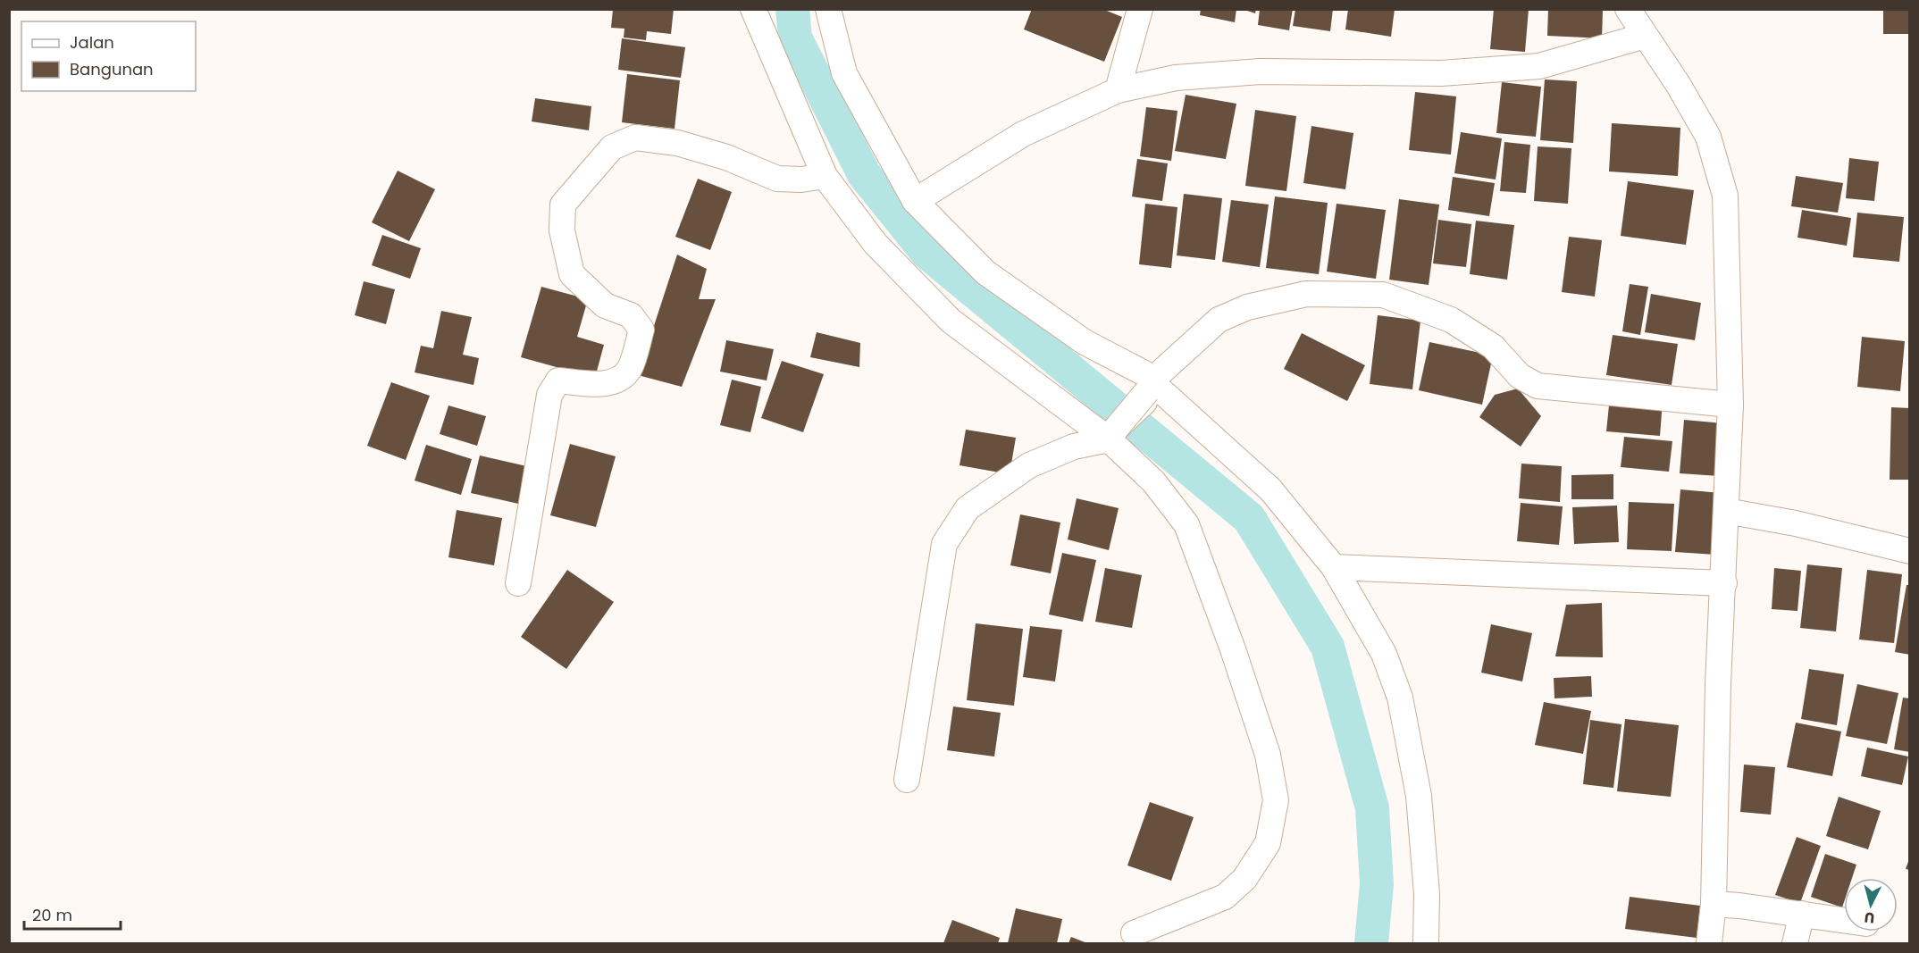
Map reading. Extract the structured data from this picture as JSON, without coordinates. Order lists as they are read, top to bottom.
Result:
{
  "legend": ["Jalan", "Bangunan"],
  "scale_bar": "20 m",
  "north": "bottom"
}
